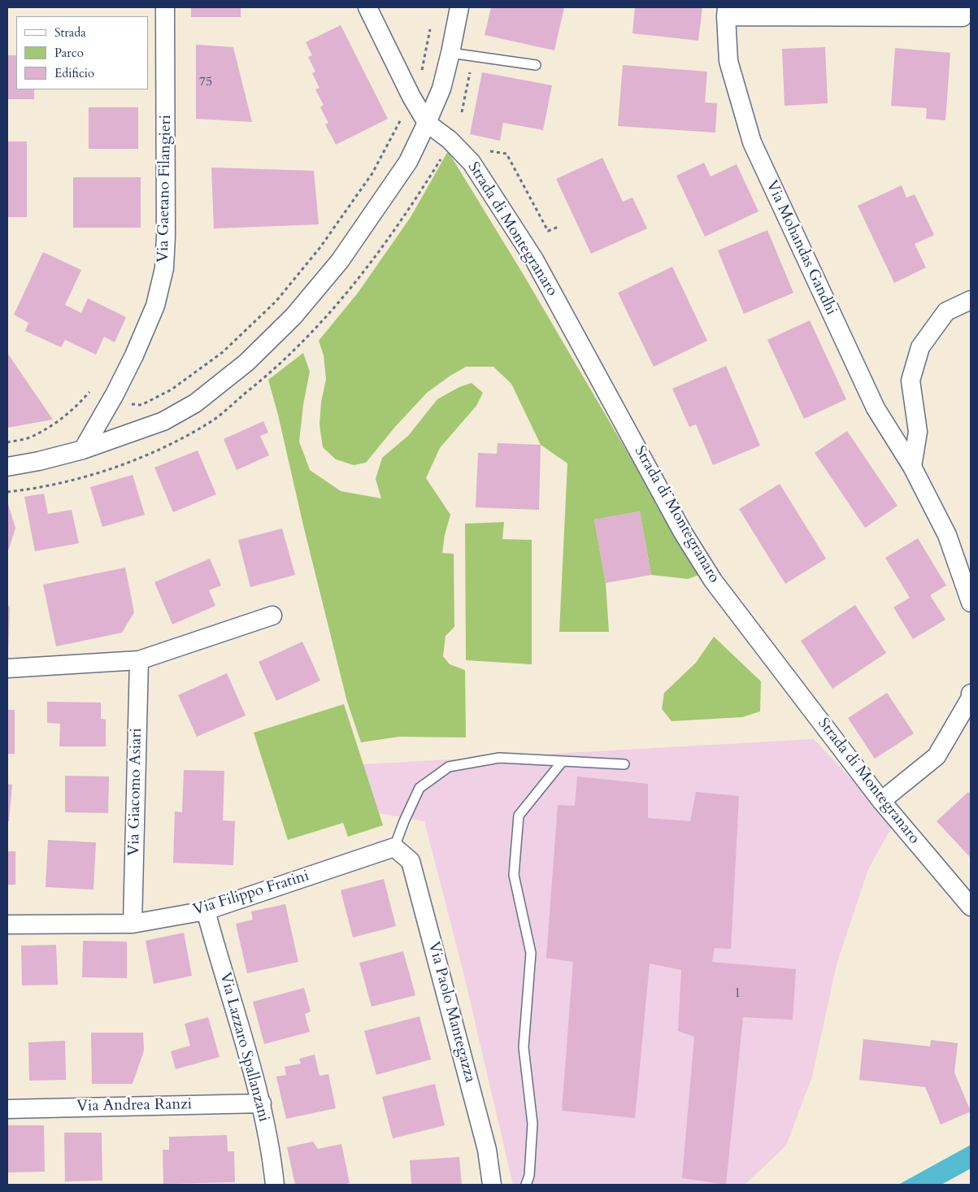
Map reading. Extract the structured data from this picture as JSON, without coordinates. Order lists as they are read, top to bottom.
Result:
{
  "streets": {
    "street": [
      "Via Gaetano Filangieri",
      "Strada di Montegranaro",
      "Via Mohandas Gandhi",
      "Via Giacomo Asiari",
      "Via Filippo Fratini",
      "Via Paolo Mantegazza",
      "Via Lazzaro Spallanzani",
      "Via Andrea Ranzi"
    ]
  },
  "crossings": [
    ["Via Giacomo Asiari", "Via Filippo Fratini"],
    ["Via Filippo Fratini", "Via Paolo Mantegazza"],
    ["Via Filippo Fratini", "Via Lazzaro Spallanzani"],
    ["Via Lazzaro Spallanzani", "Via Andrea Ranzi"]
  ],
  "house_numbers": ["75", "1"],
  "legend": ["Strada", "Parco", "Edificio"]
}
